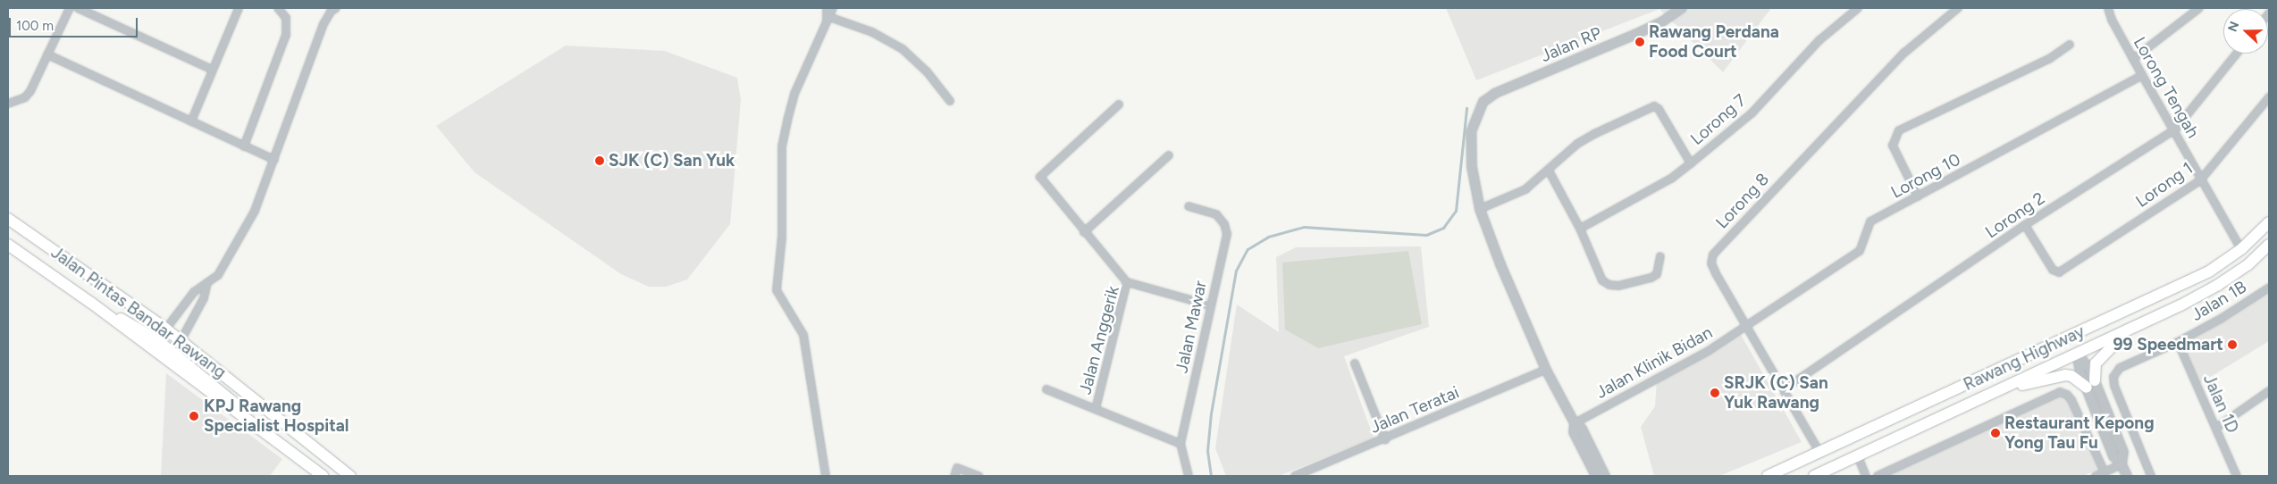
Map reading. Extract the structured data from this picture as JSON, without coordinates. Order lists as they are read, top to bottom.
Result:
{
  "streets": {
    "main road": ["Jalan Pintas Bandar Rawang", "Rawang Highway"],
    "street": [
      "Jalan RP",
      "Lorong Tengah",
      "Lorong 7",
      "Lorong 10",
      "Lorong 1",
      "Lorong 8",
      "Lorong 2",
      "Jalan 1B",
      "Jalan Mawar",
      "Jalan Anggerik",
      "Jalan Klinik Bidan",
      "Jalan 1D",
      "Jalan Teratai"
    ]
  },
  "crossings": [
    ["Lorong Tengah", "Lorong 10"],
    ["Lorong Tengah", "Lorong 1"],
    ["Lorong Tengah", "Lorong 2"],
    ["Lorong Tengah", "Rawang Highway"],
    ["Lorong 10", "Lorong 8"],
    ["Lorong 10", "Jalan Klinik Bidan"],
    ["Lorong 1", "Lorong 2"],
    ["Lorong 8", "Lorong 2"],
    ["Lorong 8", "Rawang Highway"],
    ["Lorong 8", "Jalan Klinik Bidan"],
    ["Jalan 1B", "Jalan 1D"],
    ["Jalan Mawar", "Jalan Anggerik"]
  ],
  "places": [
    "Rawang Perdana Food Court",
    "SJK (C) San Yuk",
    "99 Speedmart",
    "SRJK (C) San Yuk Rawang",
    "KPJ Rawang Specialist Hospital",
    "Restaurant Kepong Yong Tau Fu"
  ],
  "scale_bar": "100 m",
  "north": "left"
}
